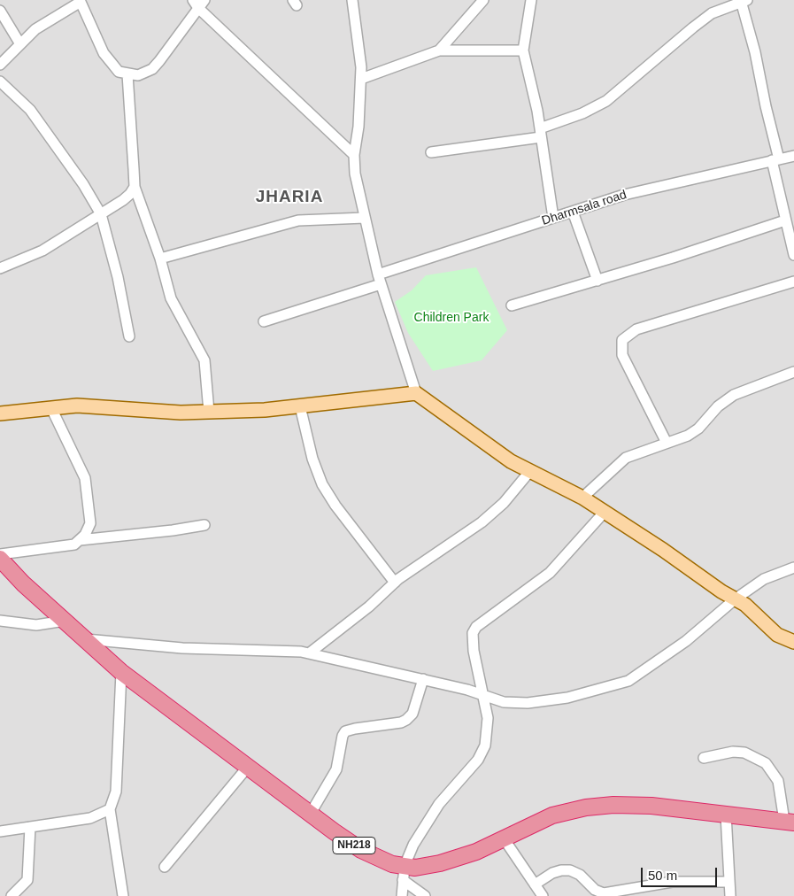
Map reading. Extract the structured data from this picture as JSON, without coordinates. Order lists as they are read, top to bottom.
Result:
{
  "streets": {
    "highway": ["NH218"],
    "street": ["Dharmsala road"]
  },
  "districts": ["JHARIA"],
  "parks": ["Children Park"],
  "scale_bar": "50 m"
}
